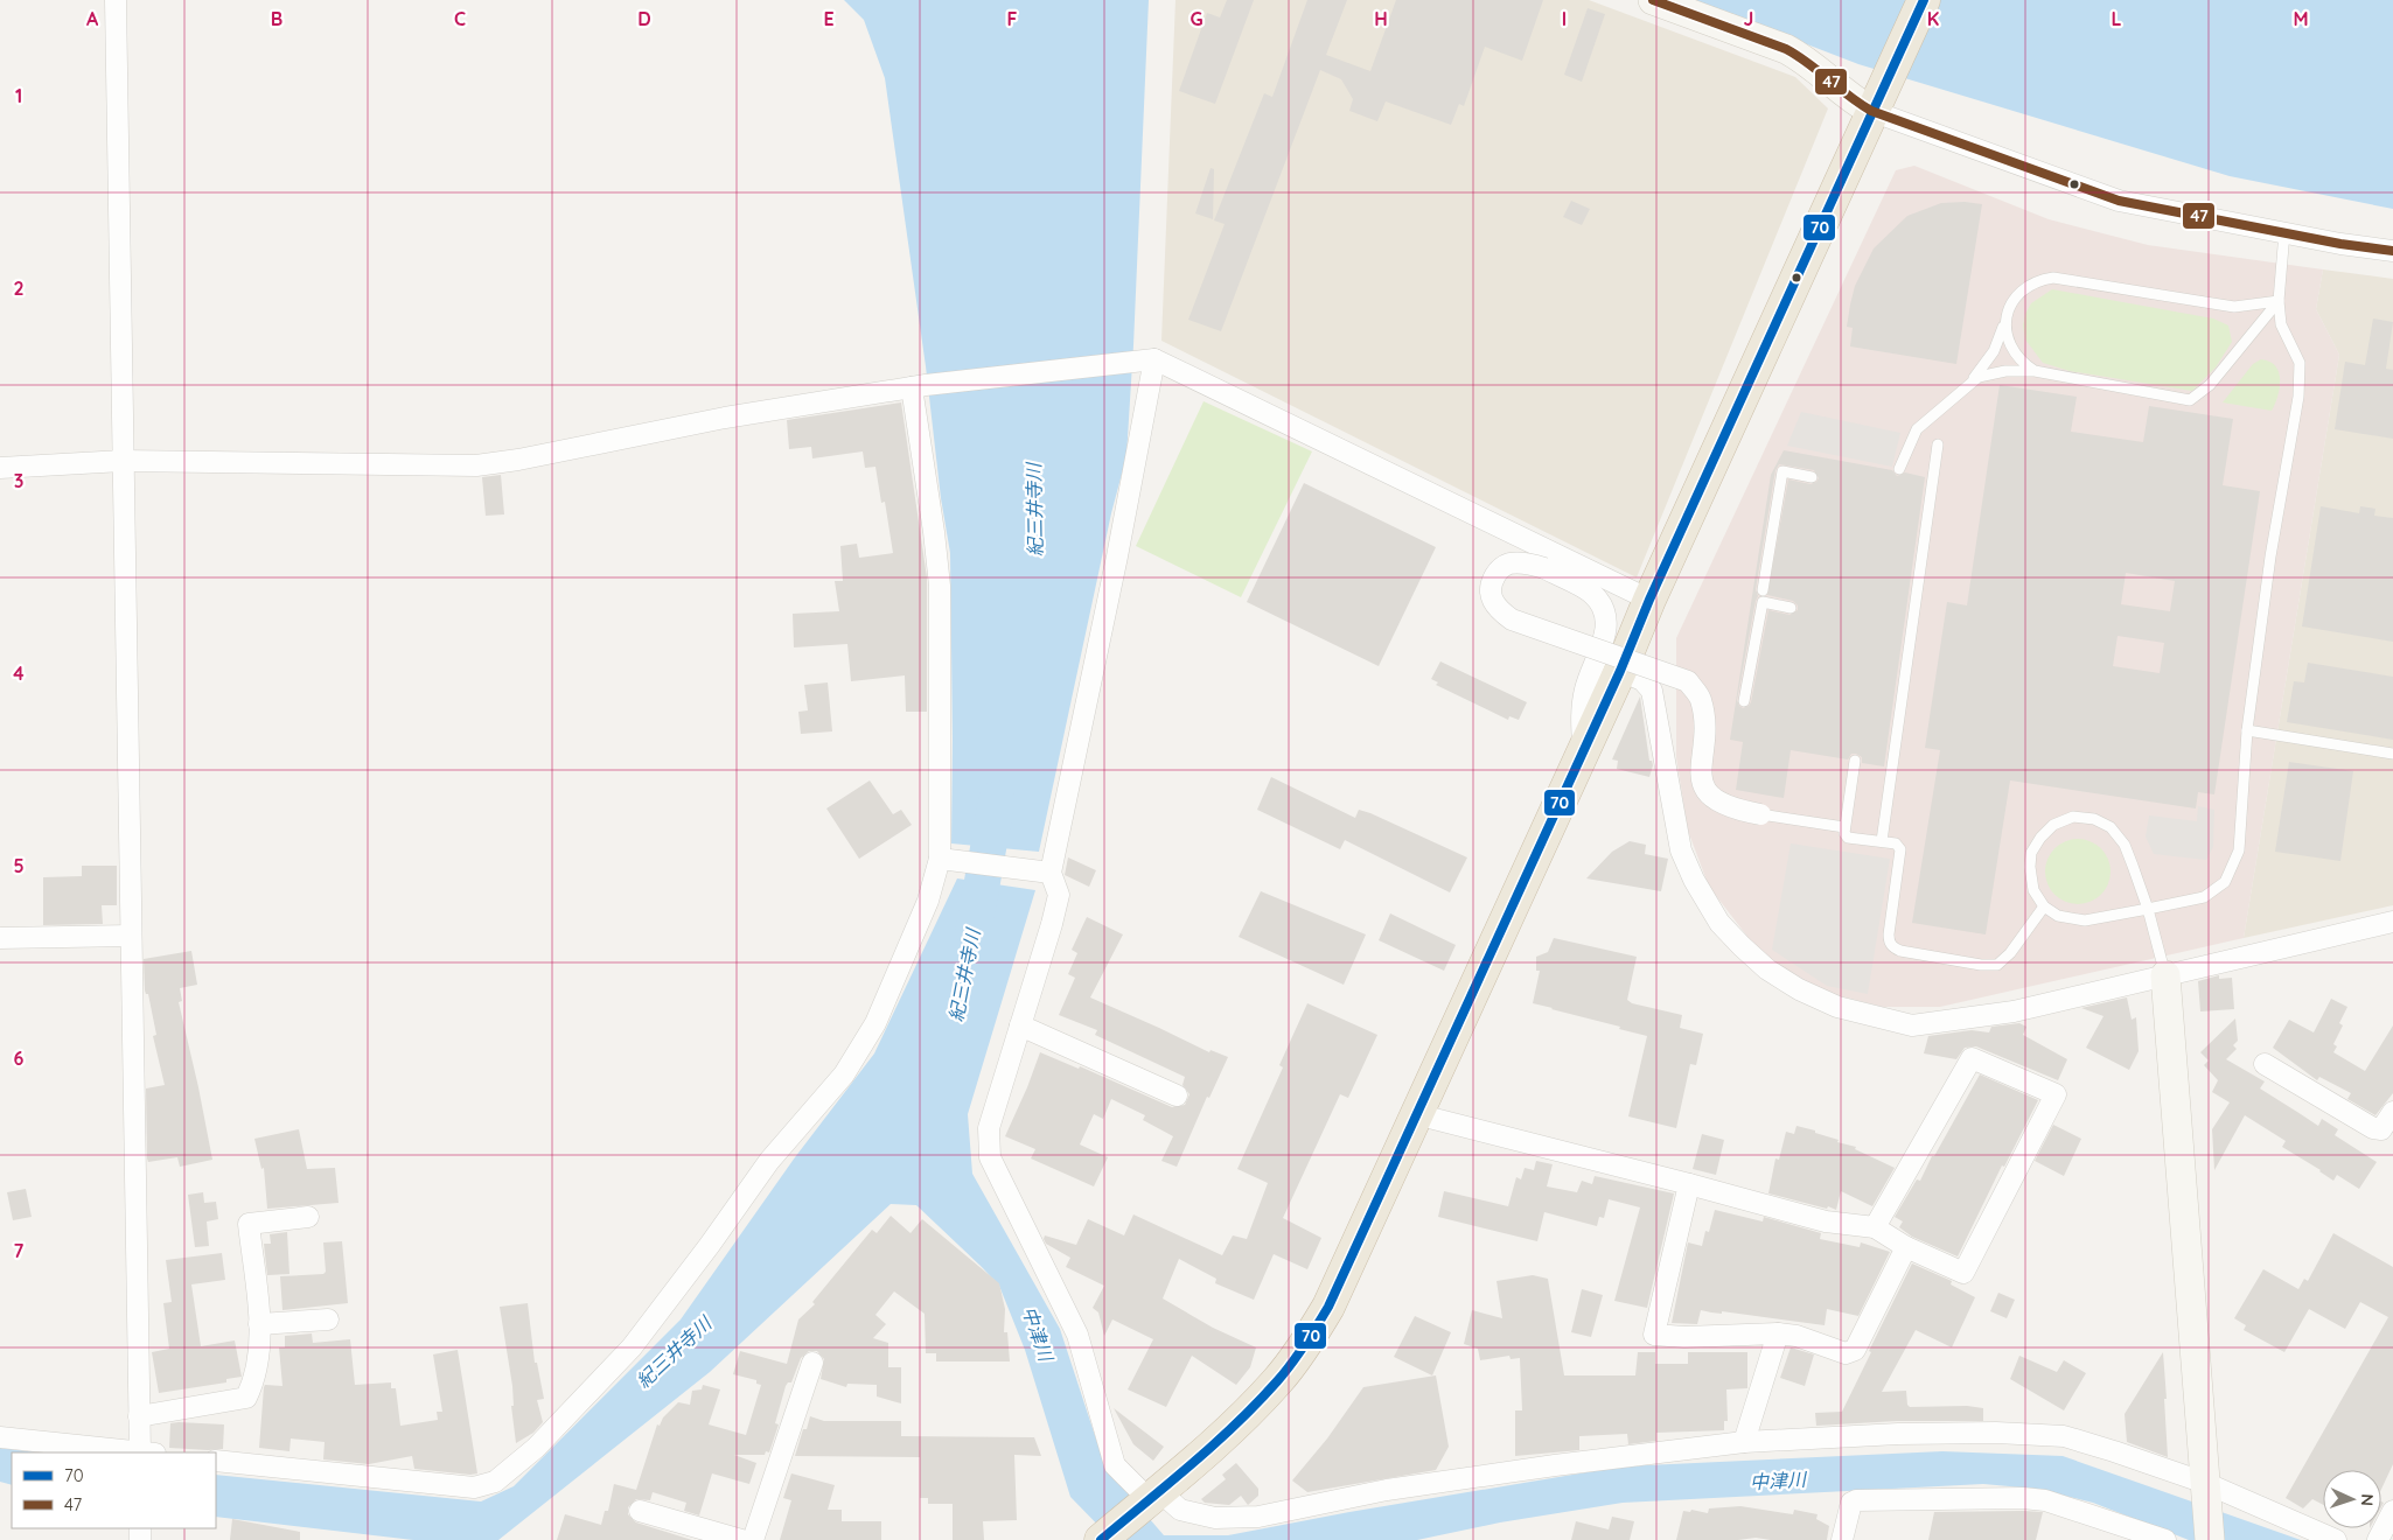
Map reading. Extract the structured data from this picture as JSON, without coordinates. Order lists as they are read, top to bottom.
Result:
{
  "water": ["紀三井寺川", "中津川"],
  "lines": ["transit line 70", "transit line 47"],
  "legend": ["70", "47"],
  "north": "right",
  "grid": {
    "columns": [
      "A",
      "B",
      "C",
      "D",
      "E",
      "F",
      "G",
      "H",
      "I",
      "J",
      "K",
      "L",
      "M"
    ],
    "rows": [
      "1",
      "2",
      "3",
      "4",
      "5",
      "6",
      "7"
    ]
  }
}
